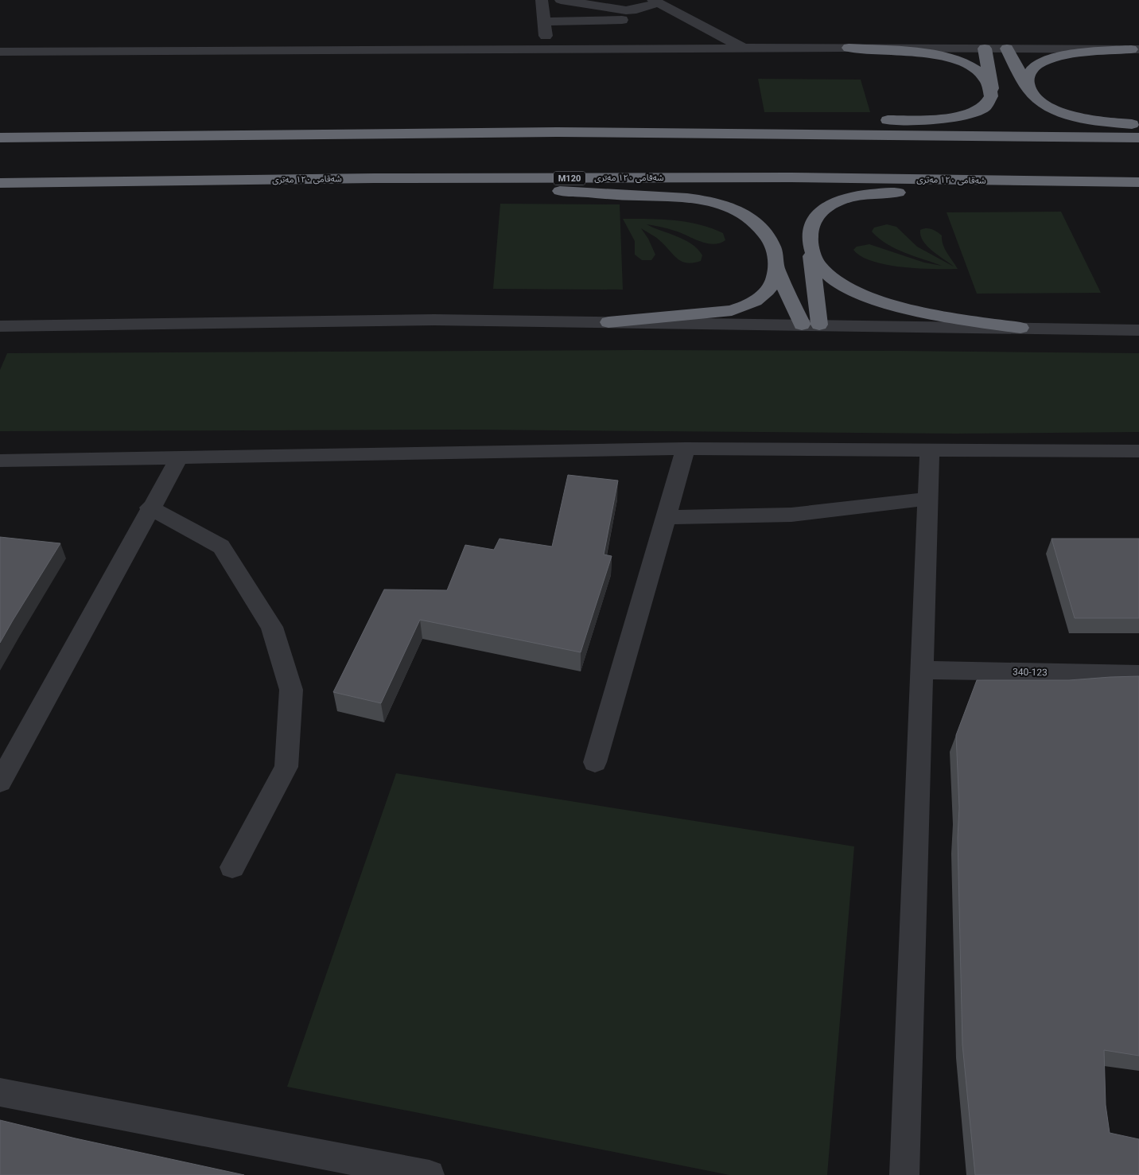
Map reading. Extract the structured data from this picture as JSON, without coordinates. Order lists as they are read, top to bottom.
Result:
{
  "streets": {
    "highway": ["شەقامی ١٢٠ مەتری", "M120"],
    "street": ["340-123"]
  }
}
